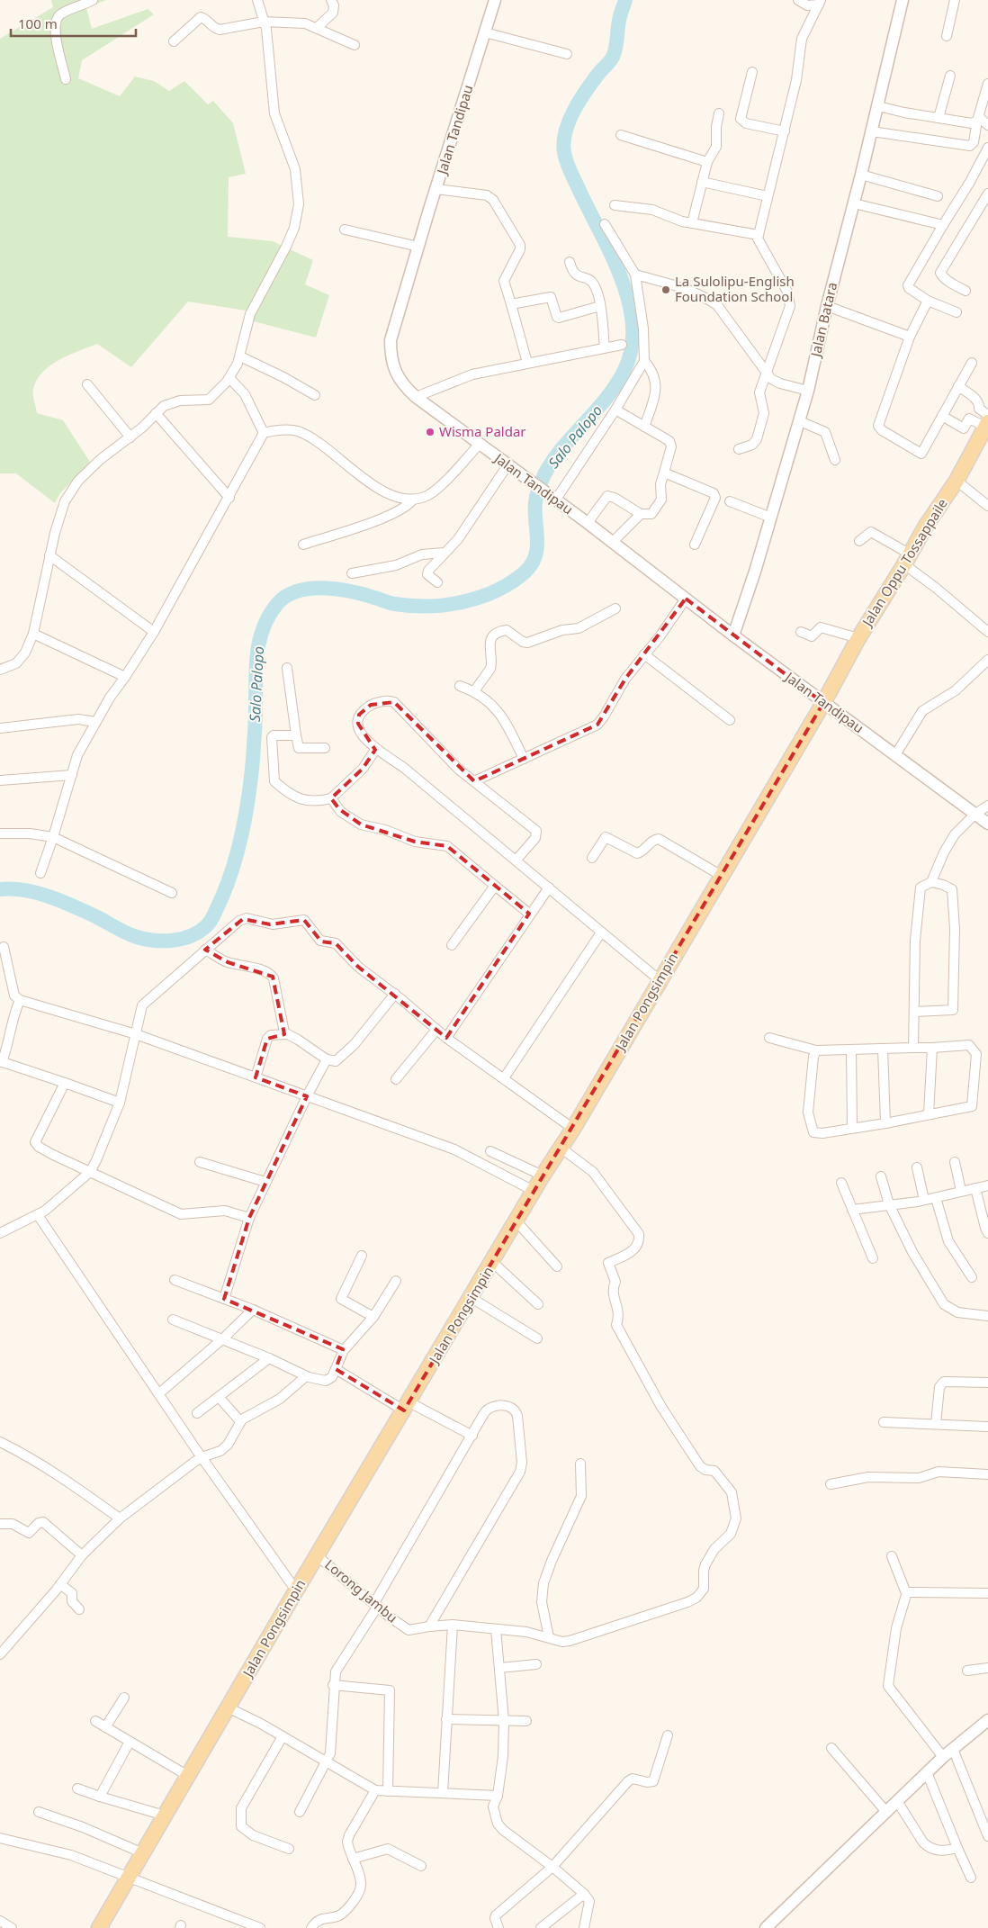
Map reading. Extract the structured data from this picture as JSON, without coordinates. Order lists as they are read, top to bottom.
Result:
{
  "streets": {
    "main road": ["Jalan Oppu Tossappaile", "Jalan Pongsimpin"],
    "street": ["Jalan Tandipau", "Jalan Batara", "Lorong Jambu"]
  },
  "crossings": [
    ["Jalan Tandipau", "Jalan Batara"],
    ["Jalan Tandipau", "Jalan Oppu Tossappaile"],
    ["Jalan Tandipau", "Jalan Pongsimpin"],
    ["Jalan Oppu Tossappaile", "Jalan Pongsimpin"],
    ["Jalan Pongsimpin", "Lorong Jambu"]
  ],
  "water": ["Salo Palopo"],
  "places": ["La Sulolipu-English Foundation School", "Wisma Paldar"],
  "scale_bar": "100 m"
}
